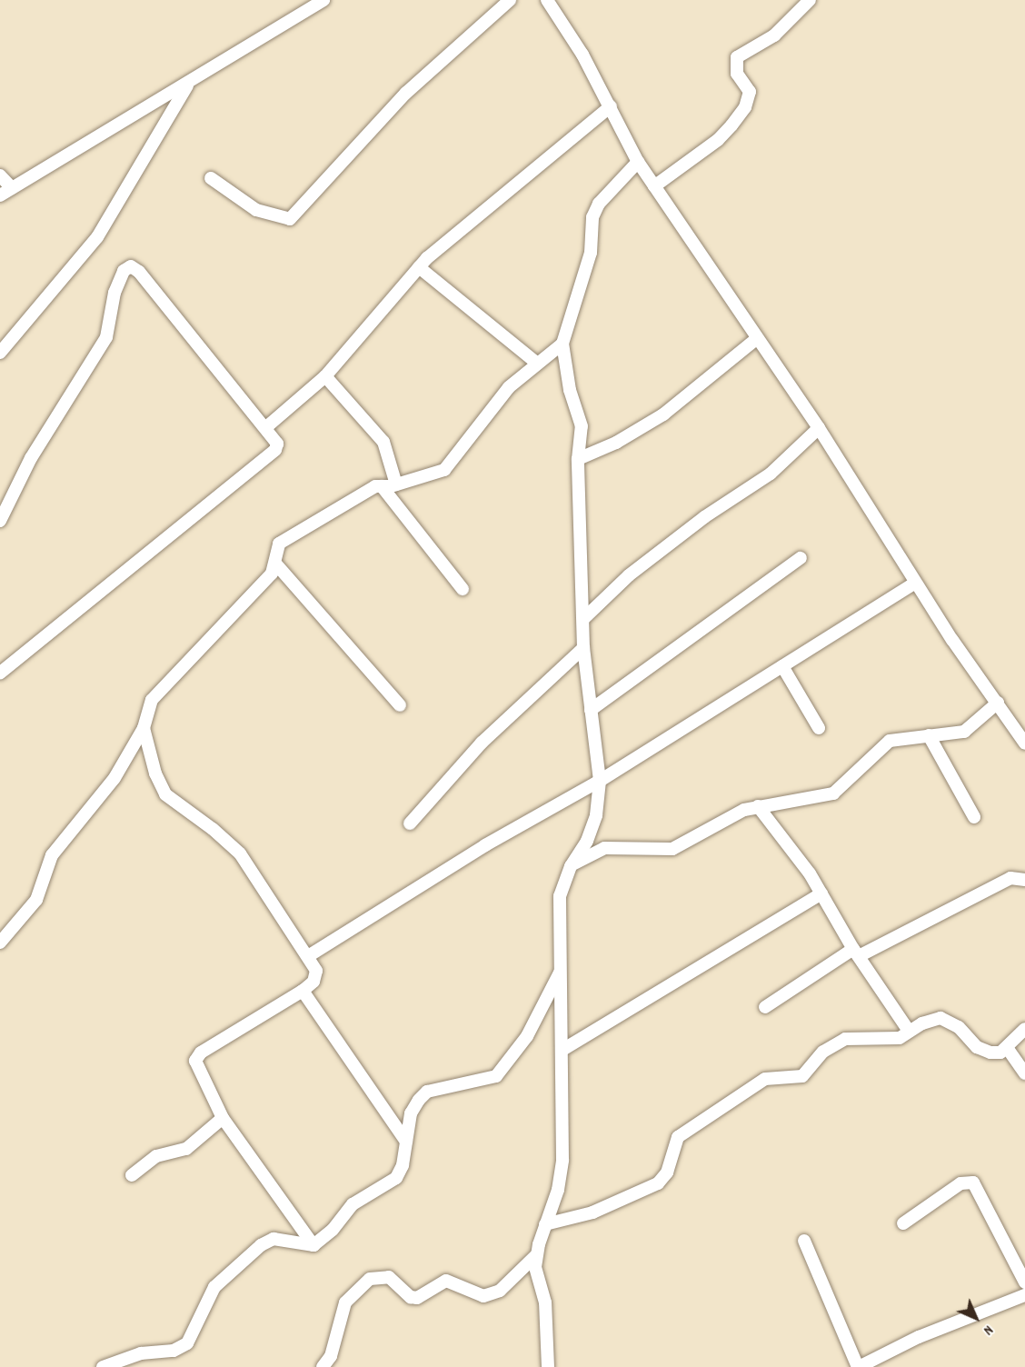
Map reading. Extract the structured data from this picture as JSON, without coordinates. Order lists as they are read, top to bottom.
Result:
{
  "north": "bottom right"
}
